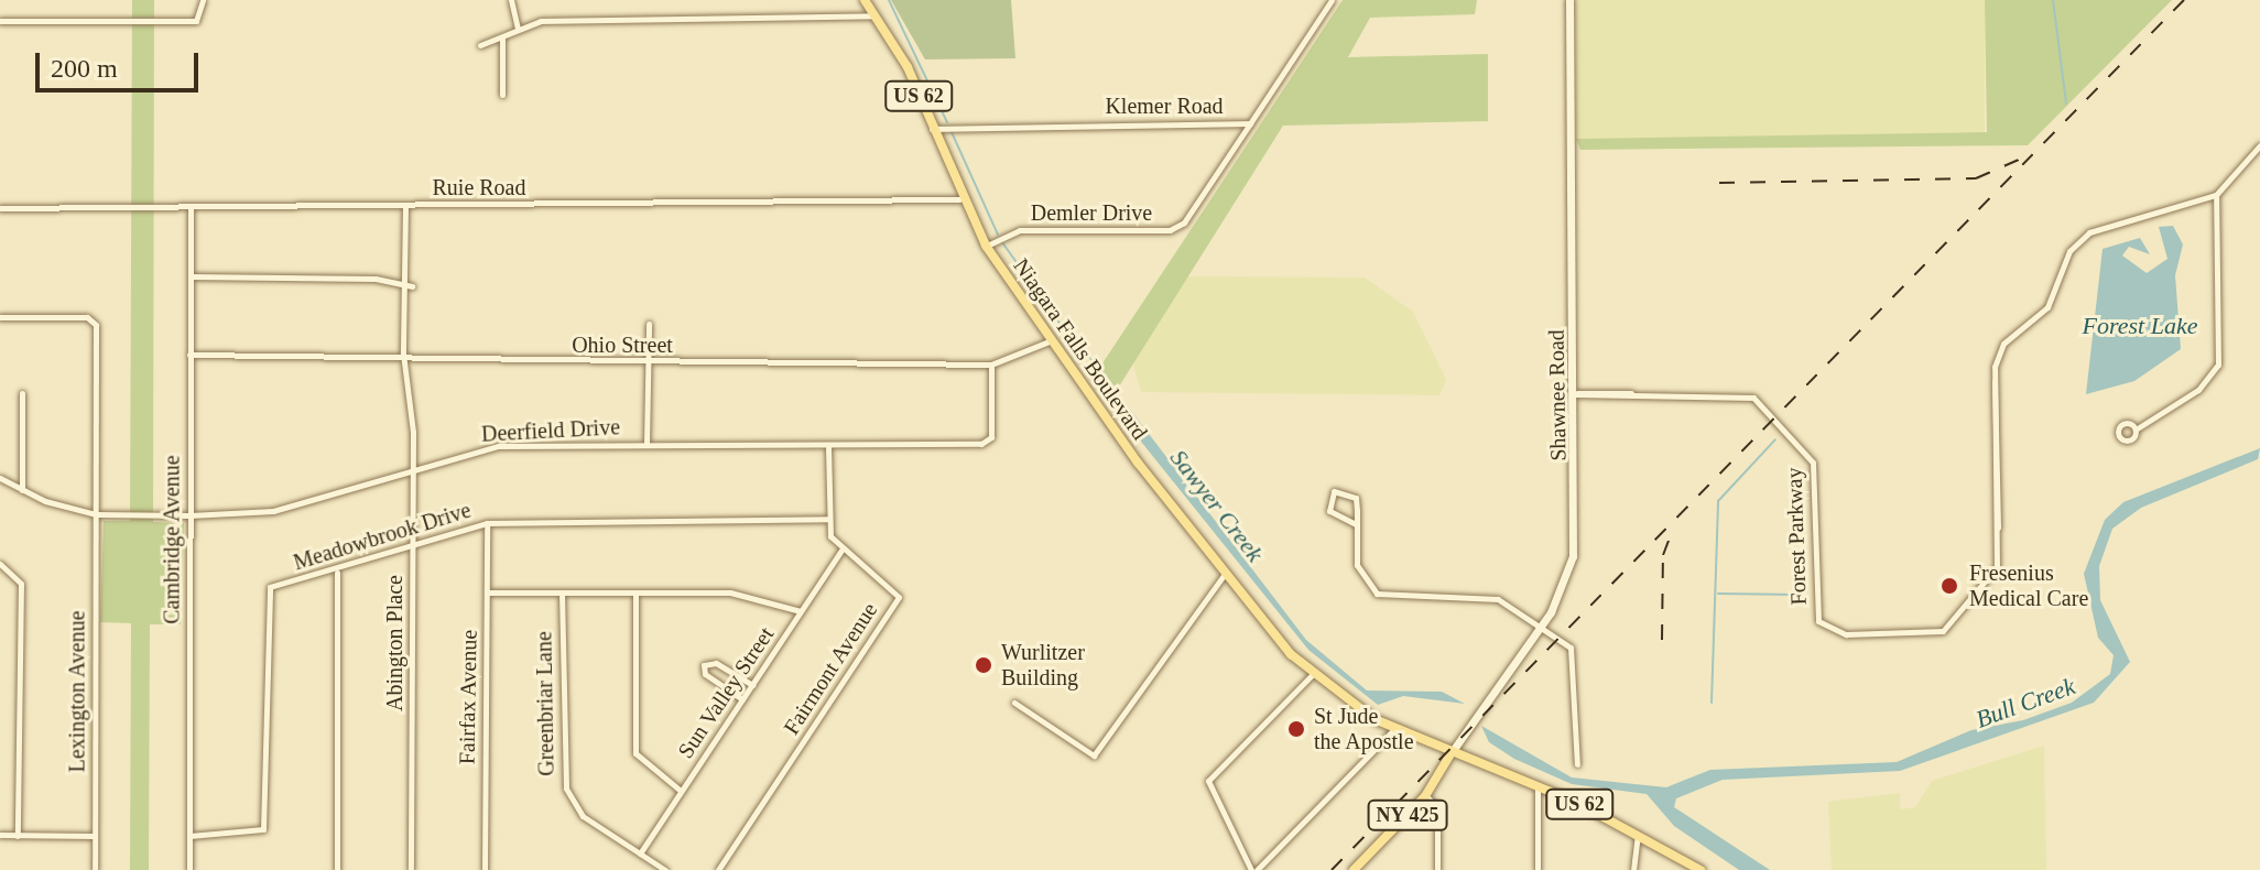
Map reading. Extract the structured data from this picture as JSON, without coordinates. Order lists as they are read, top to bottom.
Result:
{
  "streets": {
    "main road": [
      "US 62",
      "Niagara Falls Boulevard",
      "Shawnee Road",
      "NY 425"
    ],
    "street": [
      "Klemer Road",
      "Ruie Road",
      "Demler Drive",
      "Ohio Street",
      "Deerfield Drive",
      "Meadowbrook Drive",
      "Forest Parkway",
      "Cambridge Avenue",
      "Abington Place",
      "Fairmont Avenue",
      "Lexington Avenue",
      "Sun Valley Street",
      "Fairfax Avenue",
      "Greenbriar Lane"
    ]
  },
  "crossings": [
    ["Klemer Road", "Demler Drive"],
    ["Klemer Road", "Niagara Falls Boulevard"],
    ["Ruie Road", "Niagara Falls Boulevard"],
    ["Ruie Road", "Cambridge Avenue"],
    ["Ruie Road", "Abington Place"],
    ["Demler Drive", "Niagara Falls Boulevard"],
    ["Ohio Street", "Niagara Falls Boulevard"],
    ["Ohio Street", "Deerfield Drive"],
    ["Ohio Street", "Cambridge Avenue"],
    ["Ohio Street", "Abington Place"],
    ["Niagara Falls Boulevard", "Shawnee Road"],
    ["Niagara Falls Boulevard", "NY 425"],
    ["Shawnee Road", "Forest Parkway"],
    ["Shawnee Road", "NY 425"],
    ["Deerfield Drive", "Cambridge Avenue"],
    ["Deerfield Drive", "Abington Place"],
    ["Deerfield Drive", "Fairmont Avenue"],
    ["Deerfield Drive", "Lexington Avenue"],
    ["Meadowbrook Drive", "Cambridge Avenue"],
    ["Meadowbrook Drive", "Abington Place"],
    ["Meadowbrook Drive", "Fairmont Avenue"],
    ["Meadowbrook Drive", "Fairfax Avenue"],
    ["Fairmont Avenue", "Sun Valley Street"],
    ["Sun Valley Street", "Greenbriar Lane"]
  ],
  "water": ["Forest Lake", "Sawyer Creek", "Bull Creek"],
  "places": ["Fresenius Medical Care", "Wurlitzer Building", "St Jude the Apostle"],
  "scale_bar": "200 m"
}
